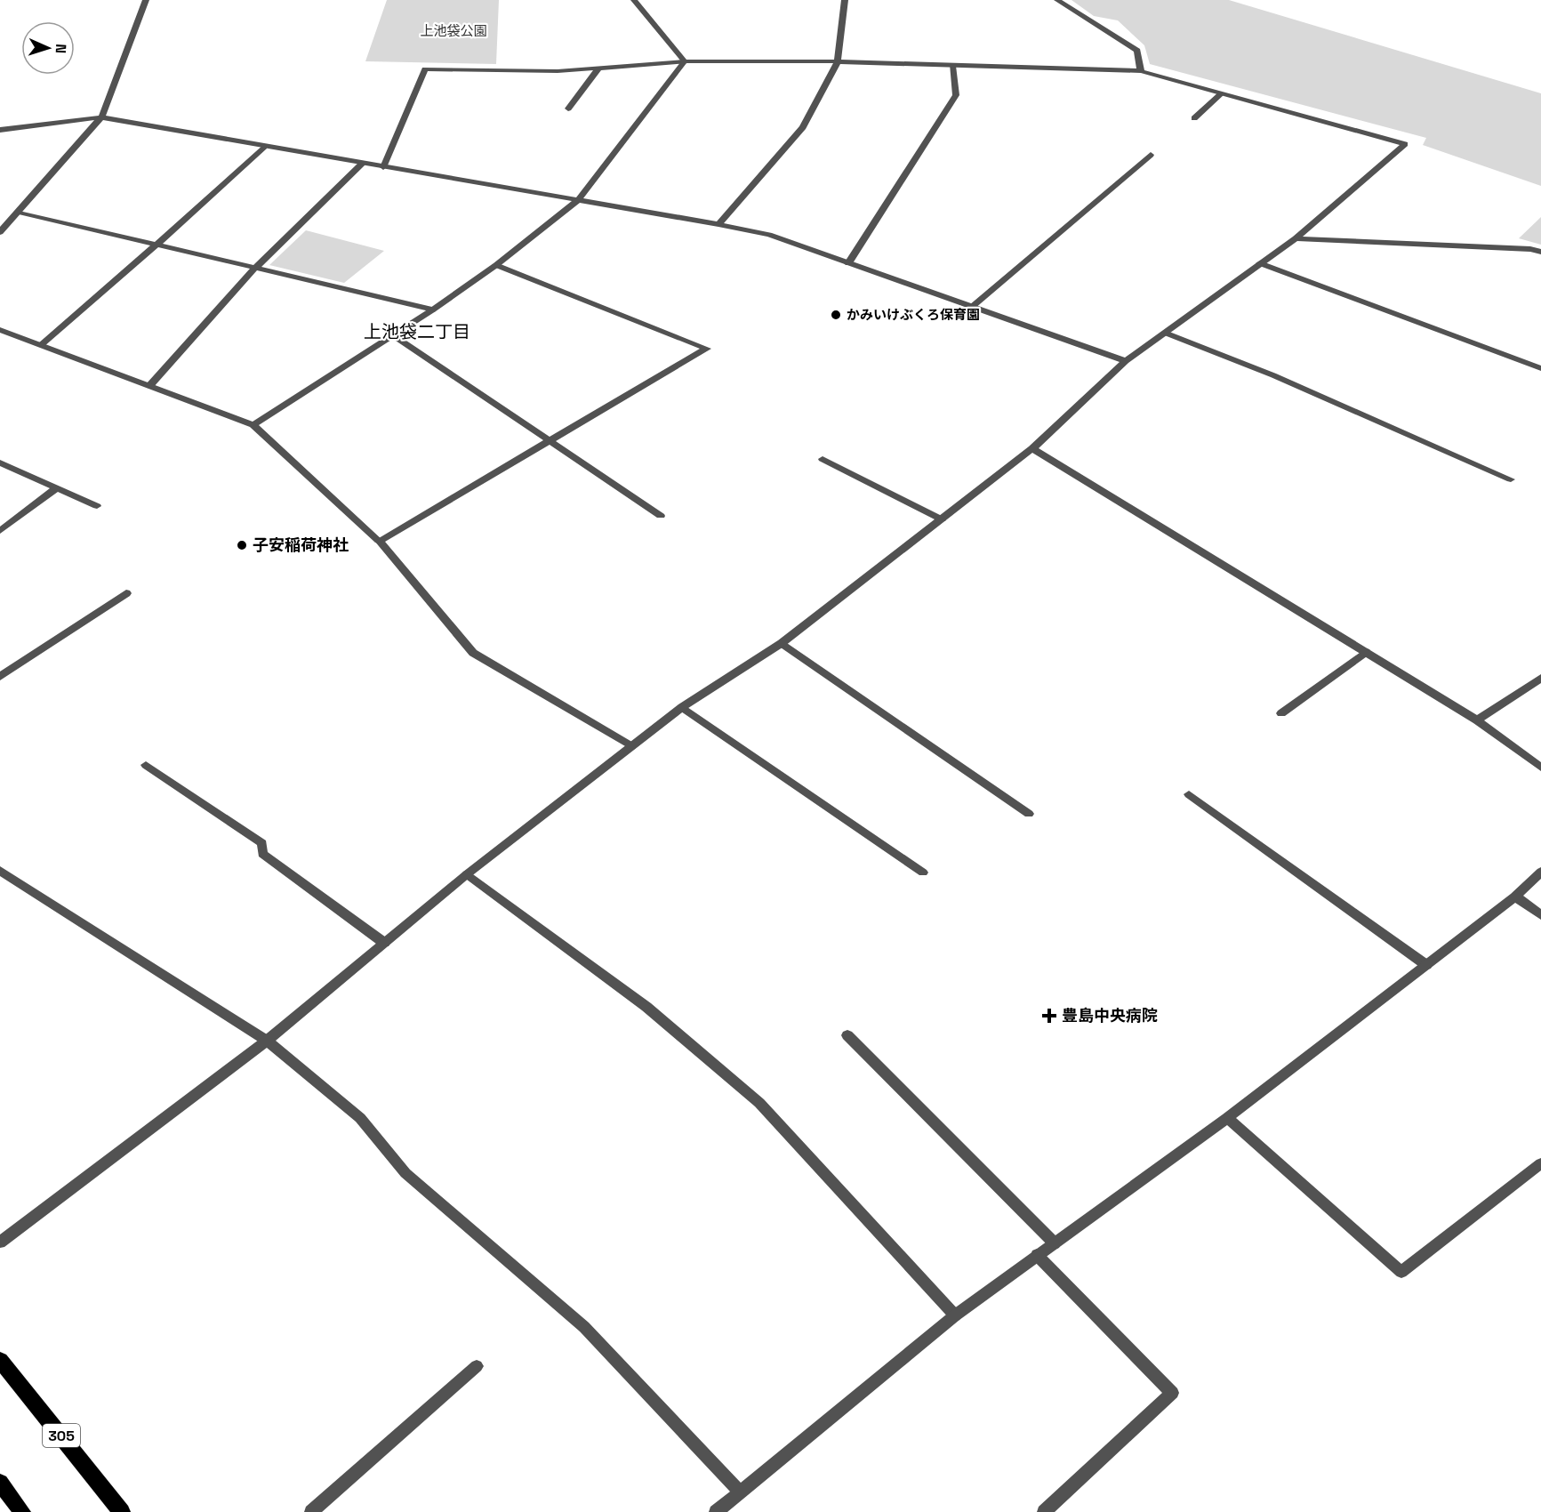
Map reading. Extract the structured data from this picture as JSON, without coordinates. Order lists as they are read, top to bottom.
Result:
{
  "streets": {
    "main road": ["305"]
  },
  "districts": ["上池袋二丁目"],
  "parks": ["上池袋公園"],
  "places": {
    "other": ["かみいけぶくろ保育園", "子安稲荷神社"],
    "health": ["豊島中央病院"]
  },
  "north": "right"
}
